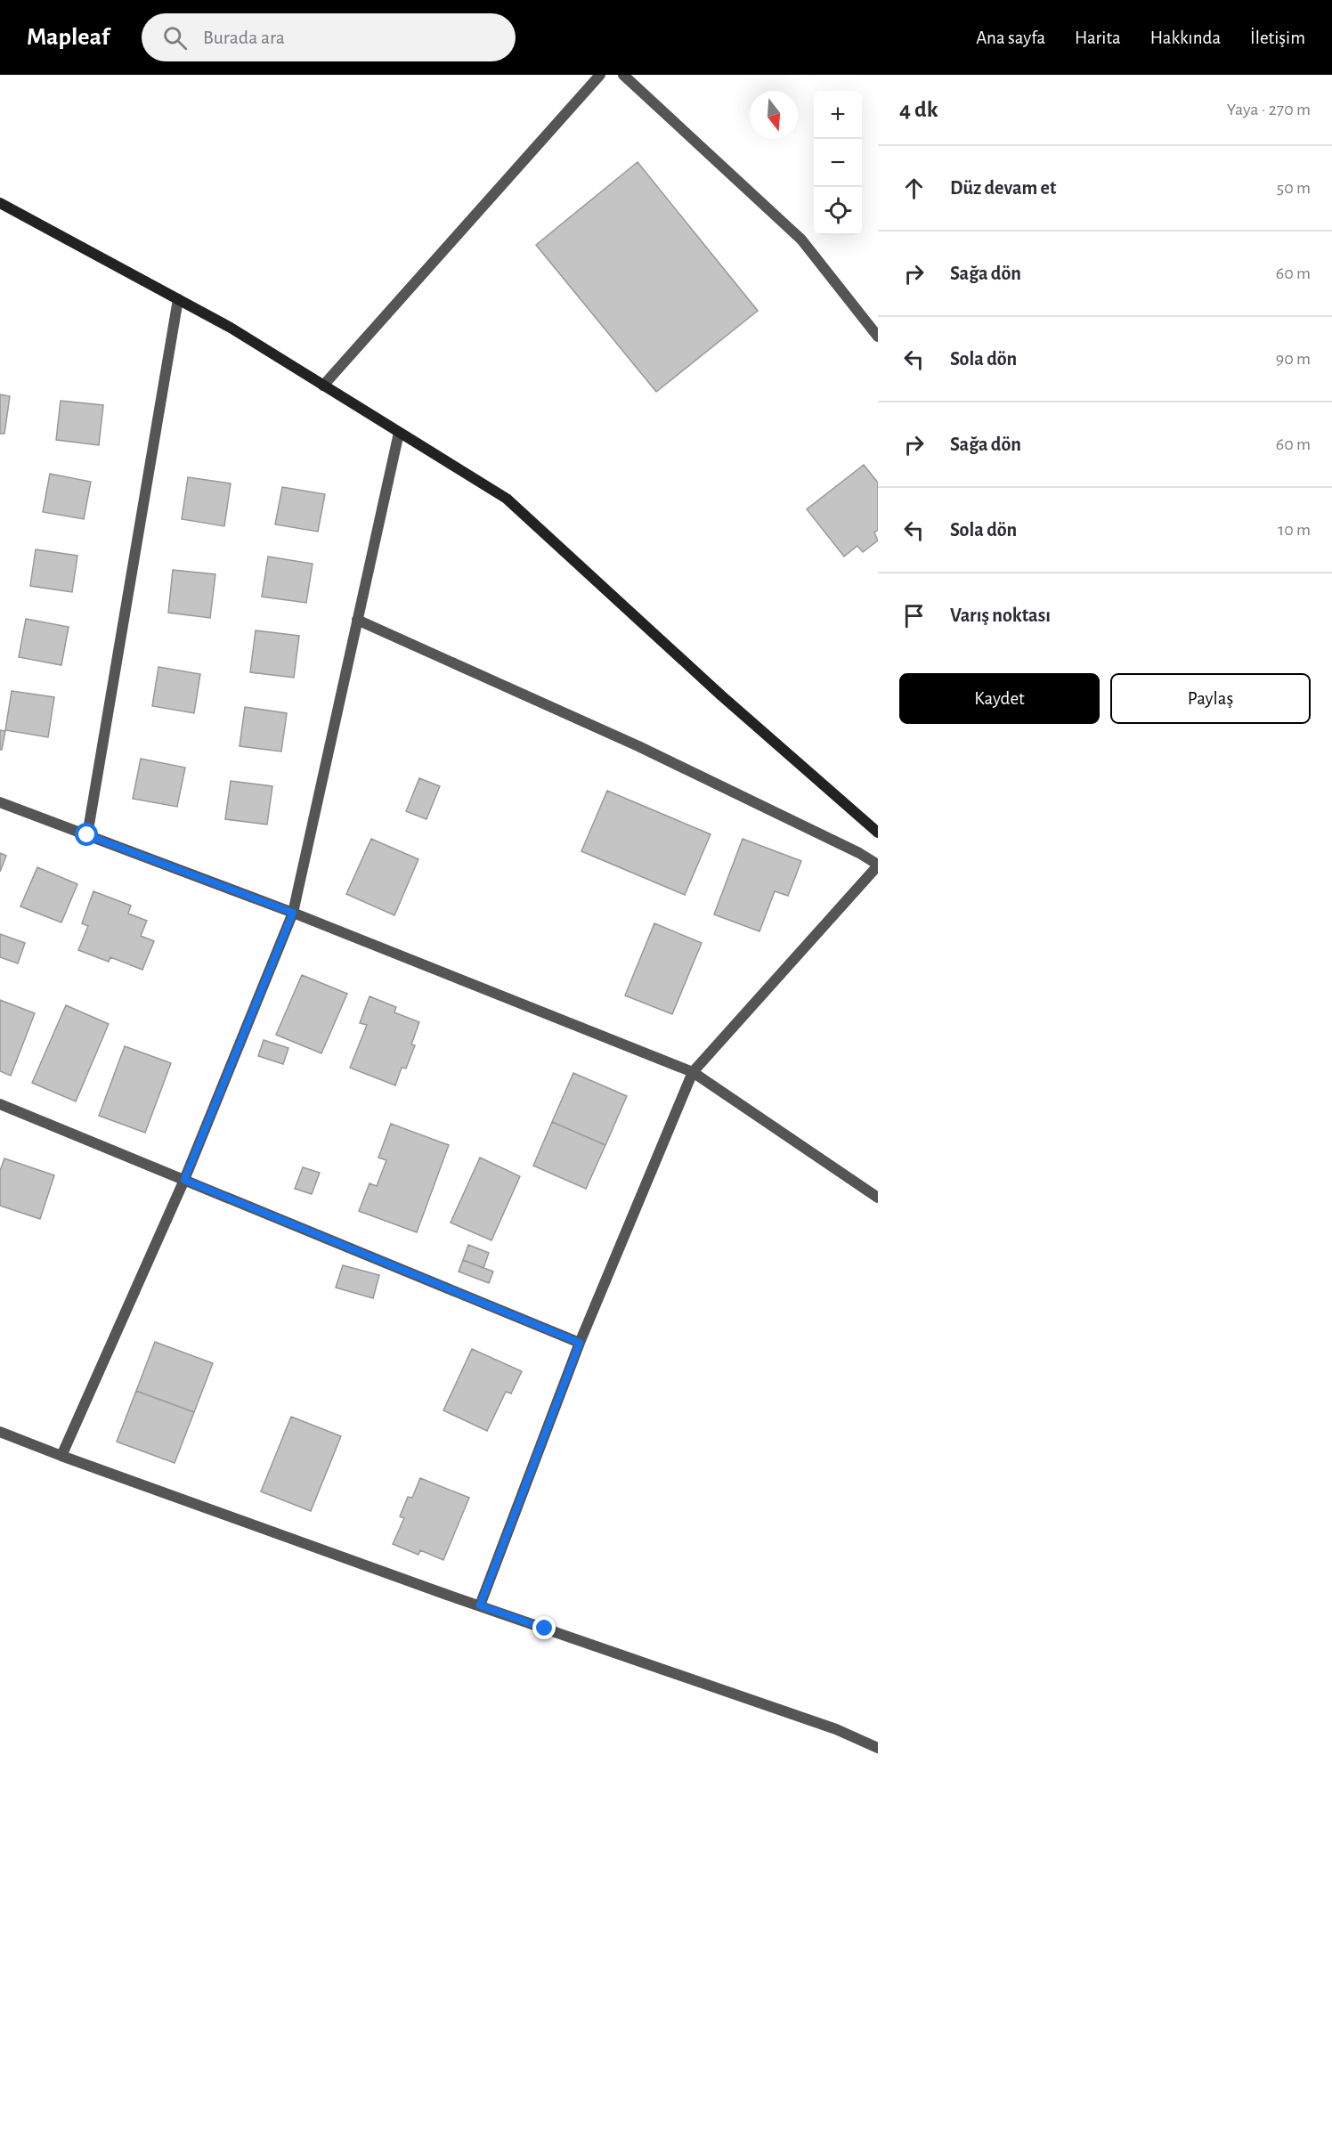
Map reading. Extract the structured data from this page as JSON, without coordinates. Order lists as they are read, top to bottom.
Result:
{
  "north": "bottom",
  "page": {
    "header": "Mapleaf",
    "search": "Burada ara",
    "nav": [
      "Ana sayfa",
      "Harita",
      "Hakkında",
      "İletişim"
    ],
    "heading": ["4 dk", "Yaya · 270 m"],
    "map_buttons": ["+", "−"],
    "list": [
      ["Düz devam et", "50 m"],
      ["Sağa dön", "60 m"],
      ["Sola dön", "90 m"],
      ["Sağa dön", "60 m"],
      ["Sola dön", "10 m"],
      "Varış noktası"
    ],
    "buttons": ["Kaydet", "Paylaş"]
  }
}
